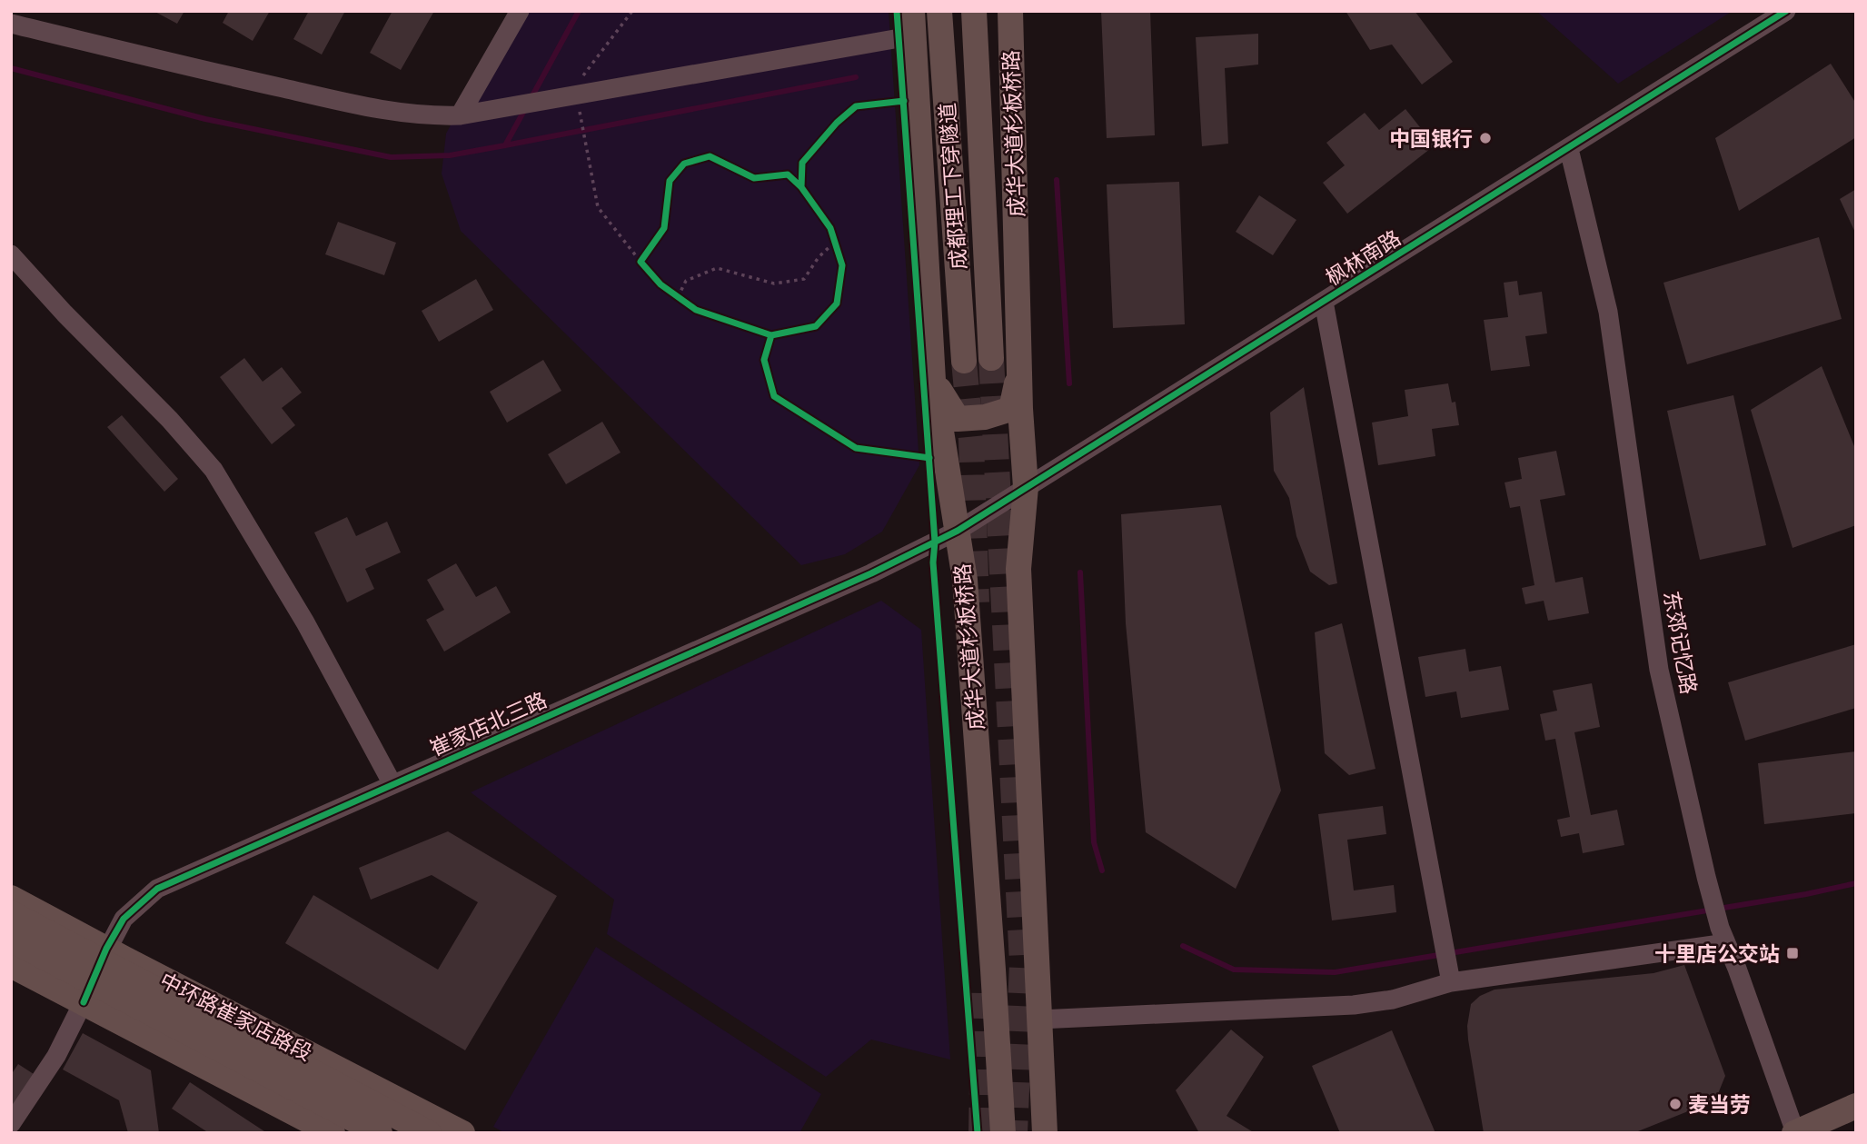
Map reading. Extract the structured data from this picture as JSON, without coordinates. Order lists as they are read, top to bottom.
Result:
{
  "streets": {
    "main road": ["成华大道杉板桥路", "成都理工下穿隧道", "中环路崔家店路段"],
    "street": ["枫林南路", "东郊记忆路", "崔家店北三路"]
  },
  "crossings": [
    ["成华大道杉板桥路", "枫林南路"],
    ["成华大道杉板桥路", "崔家店北三路"],
    ["枫林南路", "东郊记忆路"],
    ["枫林南路", "崔家店北三路"],
    ["崔家店北三路", "中环路崔家店路段"]
  ],
  "places": {
    "other": ["中国银行", "麦当劳"],
    "transit": ["十里店公交站"]
  }
}
